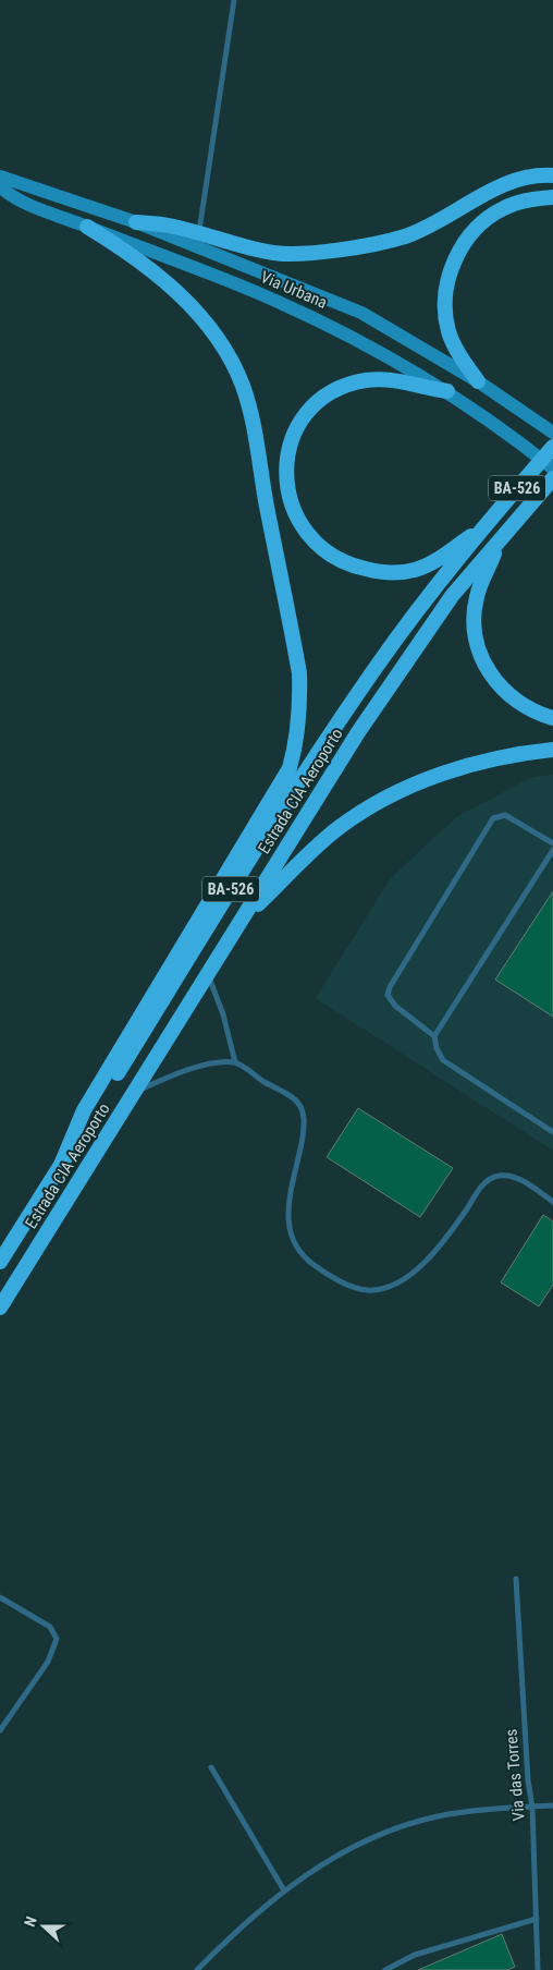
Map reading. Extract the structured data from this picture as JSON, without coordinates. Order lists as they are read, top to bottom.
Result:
{
  "streets": {
    "highway": ["BA-526", "Estrada CIA Aeroporto"],
    "main road": ["Via Urbana"],
    "lane": ["Via das Torres"]
  },
  "north": "left"
}
